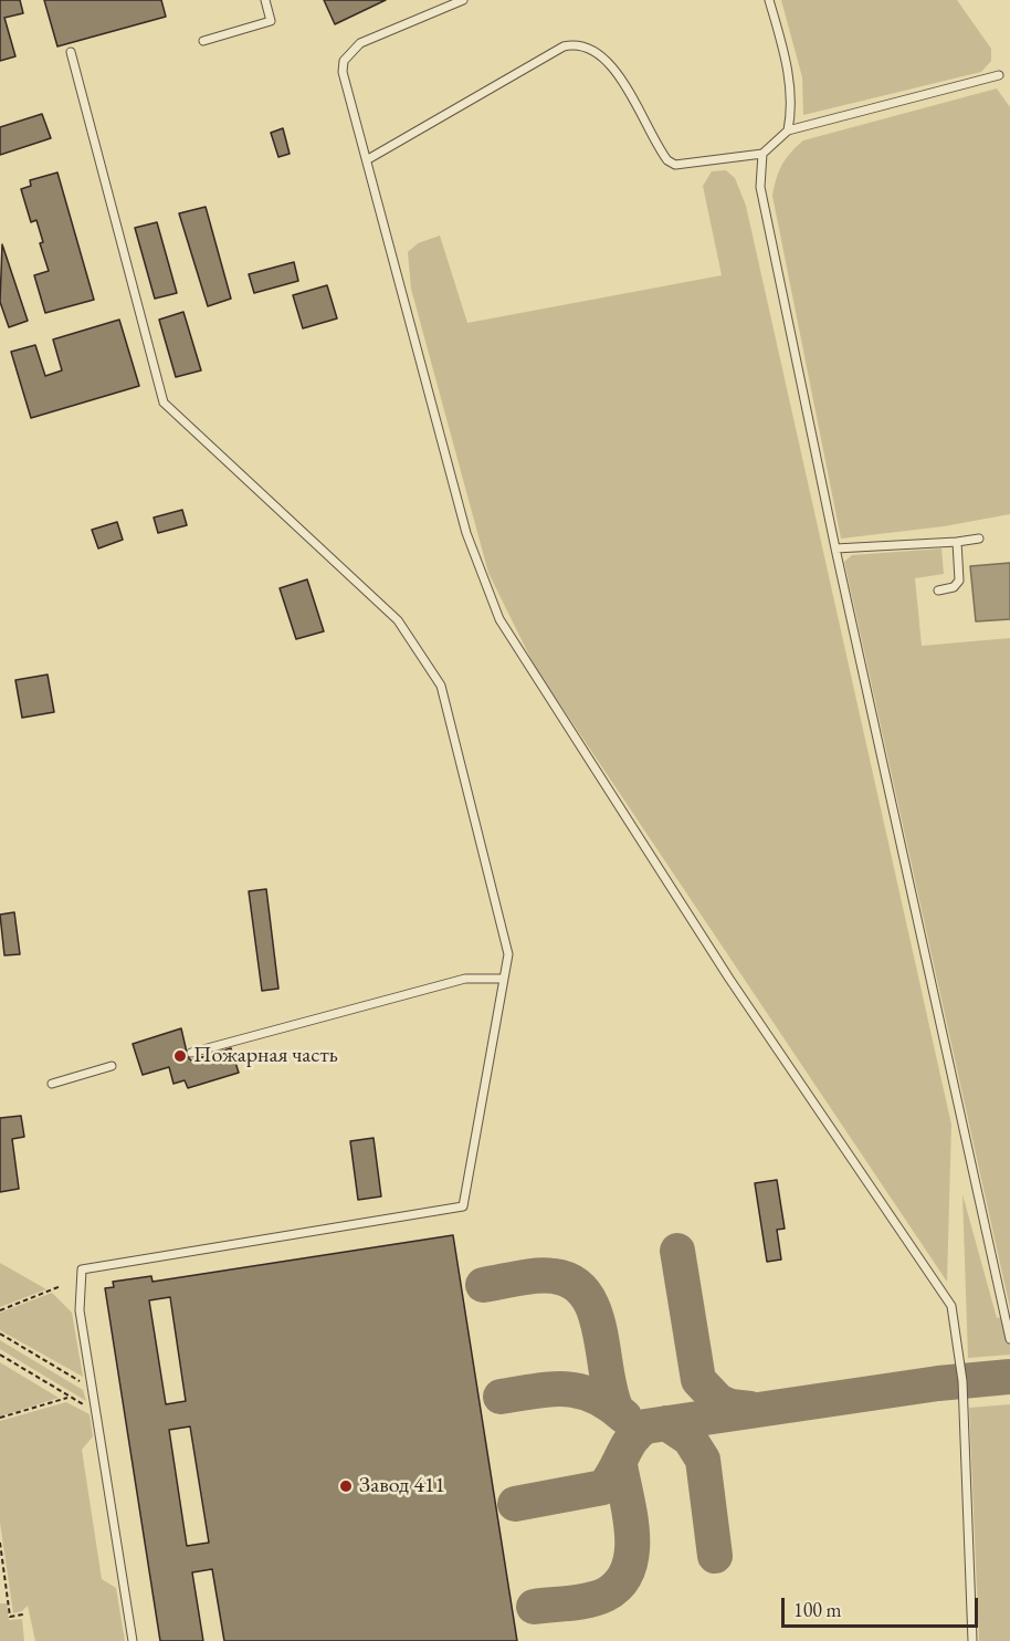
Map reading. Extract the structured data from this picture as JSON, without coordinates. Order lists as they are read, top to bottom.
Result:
{
  "places": ["Пожарная часть", "Завод 411"],
  "scale_bar": "100 m"
}
